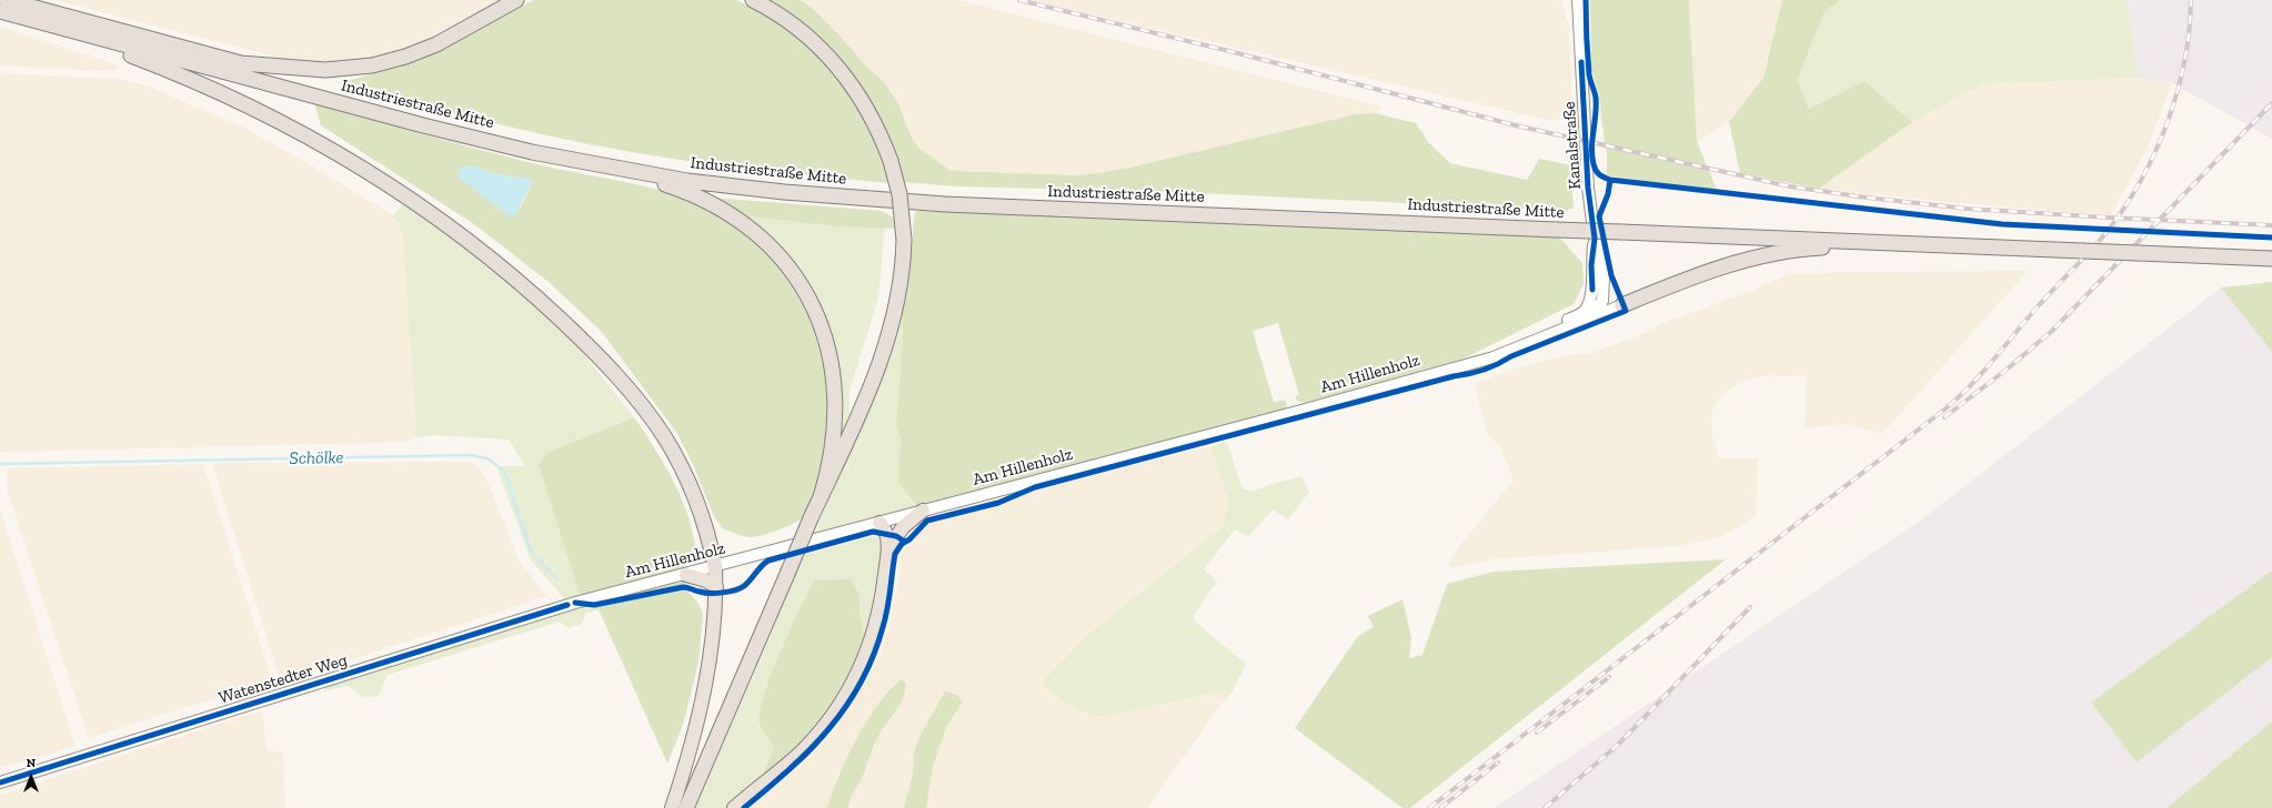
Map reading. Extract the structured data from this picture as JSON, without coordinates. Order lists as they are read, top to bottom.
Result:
{
  "streets": {
    "highway": ["Industriestraße Mitte"],
    "street": ["Kanalstraße", "Am Hillenholz", "Watenstedter Weg"]
  },
  "crossings": [
    ["Kanalstraße", "Am Hillenholz"],
    ["Am Hillenholz", "Watenstedter Weg"]
  ],
  "water": ["Schölke"],
  "north": "top"
}
